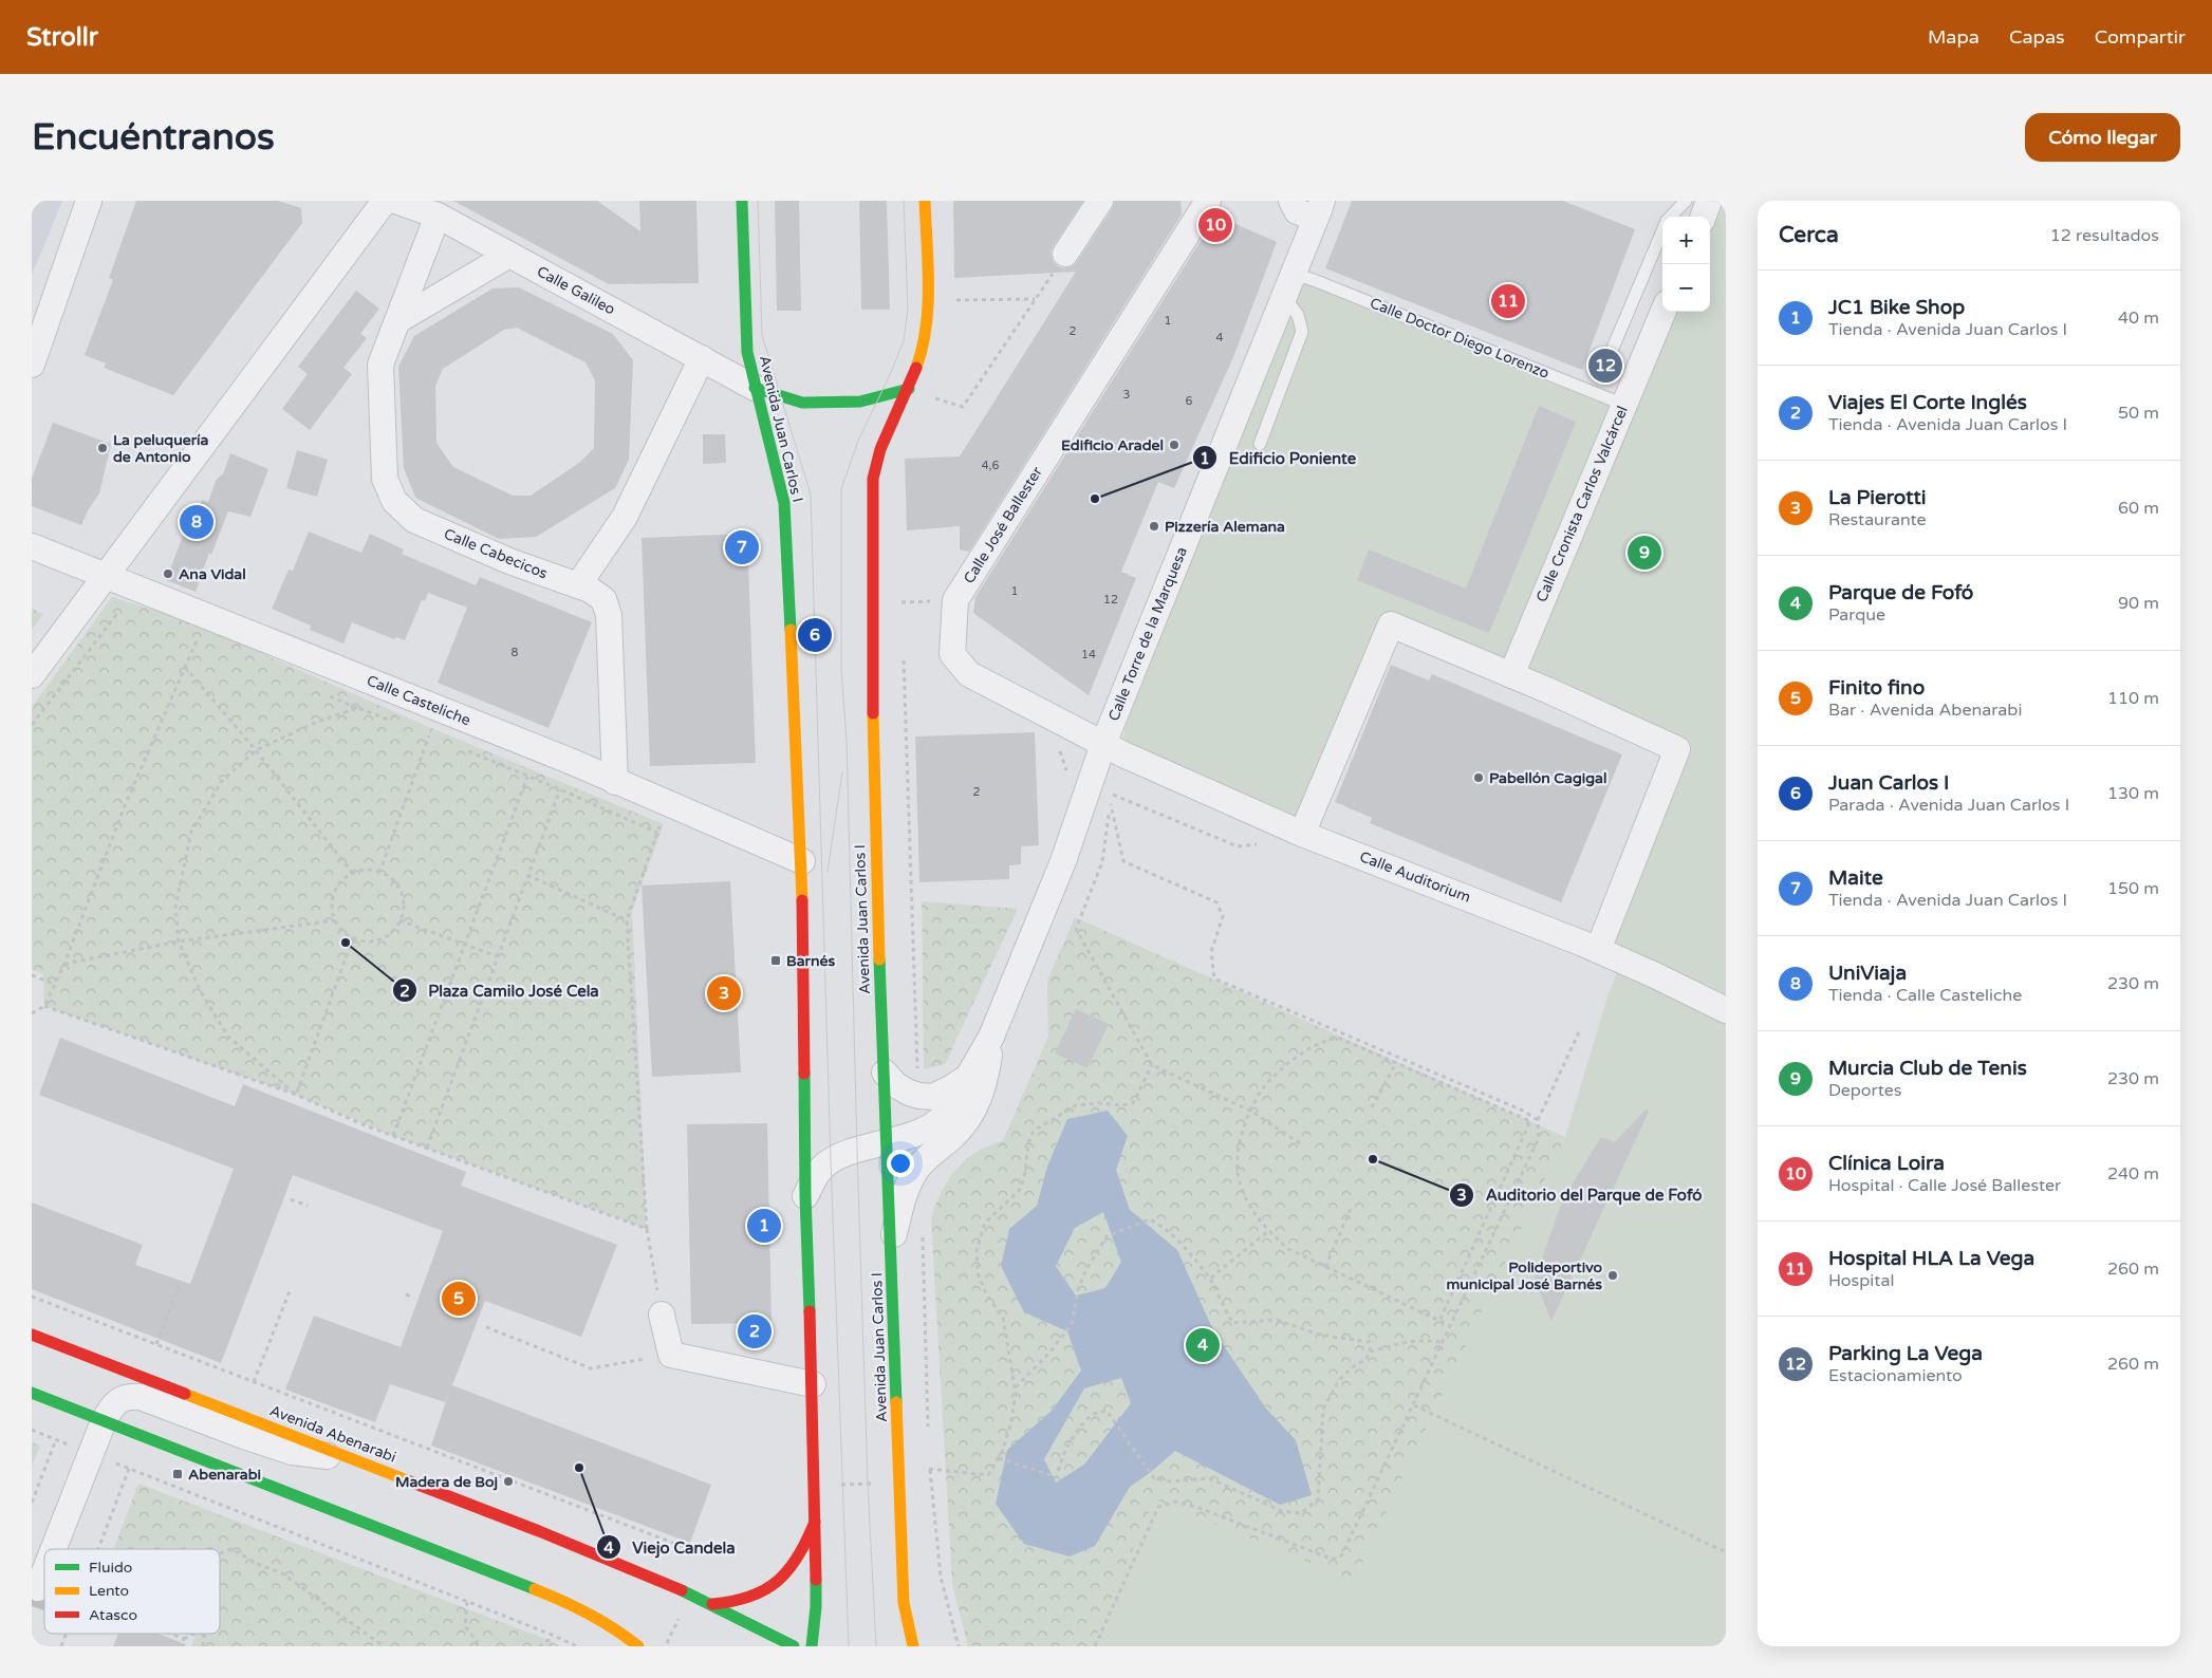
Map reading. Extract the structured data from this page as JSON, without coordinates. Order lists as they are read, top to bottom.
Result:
{
  "streets": {
    "main road": ["Avenida Juan Carlos I", "Avenida Abenarabi"],
    "street": [
      "Calle Galileo",
      "Calle Cronista Carlos Valcárcel",
      "Calle José Ballester",
      "Calle Cabecicos",
      "Calle Torre de la Marquesa",
      "Calle Casteliche",
      "Calle Auditorium"
    ],
    "lane": ["Calle Doctor Diego Lorenzo"]
  },
  "crossings": [
    ["Calle Galileo", "Avenida Juan Carlos I"],
    ["Calle Galileo", "Calle Cabecicos"],
    ["Calle Doctor Diego Lorenzo", "Calle Cronista Carlos Valcárcel"],
    ["Calle Doctor Diego Lorenzo", "Calle Torre de la Marquesa"],
    ["Avenida Juan Carlos I", "Calle Torre de la Marquesa"],
    ["Avenida Juan Carlos I", "Calle Casteliche"],
    ["Calle José Ballester", "Calle Torre de la Marquesa"],
    ["Calle José Ballester", "Calle Auditorium"],
    ["Calle Cabecicos", "Calle Casteliche"],
    ["Calle Torre de la Marquesa", "Calle Auditorium"]
  ],
  "places": {
    "other": [
      "Edificio Aradel",
      "La peluquería de Antonio",
      "Edificio Poniente",
      "Pizzería Alemana",
      "Ana Vidal",
      "Pabellón Cagigal",
      "Plaza Camilo José Cela",
      "Auditorio del Parque de Fofó",
      "Polideportivo municipal José Barnés",
      "Viejo Candela",
      "Madera de Boj"
    ],
    "transit": ["Barnés", "Abenarabi"]
  },
  "house_numbers": [
    "1",
    "2",
    "4",
    "3",
    "6",
    "4,6",
    "1",
    "12",
    "8",
    "14",
    "2"
  ],
  "legend": ["Fluido", "Lento", "Atasco"],
  "page": {
    "header": "Strollr",
    "nav": ["Mapa", "Capas", "Compartir"],
    "buttons": "Cómo llegar",
    "title": "Encuéntranos",
    "heading": ["Cerca", "12 resultados"],
    "pins": [
      "10",
      "11",
      "12",
      "8",
      "7",
      "9",
      "6",
      "3",
      "1",
      "5",
      "2",
      "4"
    ],
    "map_buttons": ["+", "−"],
    "list": [
      {
        "mark": "1",
        "name": "JC1 Bike Shop",
        "note": "Tienda · Avenida Juan Carlos I",
        "value": "40 m"
      },
      {
        "mark": "2",
        "name": "Viajes El Corte Inglés",
        "note": "Tienda · Avenida Juan Carlos I",
        "value": "50 m"
      },
      {
        "mark": "3",
        "name": "La Pierotti",
        "note": "Restaurante",
        "value": "60 m"
      },
      {
        "mark": "4",
        "name": "Parque de Fofó",
        "note": "Parque",
        "value": "90 m"
      },
      {
        "mark": "5",
        "name": "Finito fino",
        "note": "Bar · Avenida Abenarabi",
        "value": "110 m"
      },
      {
        "mark": "6",
        "name": "Juan Carlos I",
        "note": "Parada · Avenida Juan Carlos I",
        "value": "130 m"
      },
      {
        "mark": "7",
        "name": "Maite",
        "note": "Tienda · Avenida Juan Carlos I",
        "value": "150 m"
      },
      {
        "mark": "8",
        "name": "UniViaja",
        "note": "Tienda · Calle Casteliche",
        "value": "230 m"
      },
      {
        "mark": "9",
        "name": "Murcia Club de Tenis",
        "note": "Deportes",
        "value": "230 m"
      },
      {
        "mark": "10",
        "name": "Clínica Loira",
        "note": "Hospital · Calle José Ballester",
        "value": "240 m"
      },
      {
        "mark": "11",
        "name": "Hospital HLA La Vega",
        "note": "Hospital",
        "value": "260 m"
      },
      {
        "mark": "12",
        "name": "Parking La Vega",
        "note": "Estacionamiento",
        "value": "260 m"
      }
    ]
  }
}
